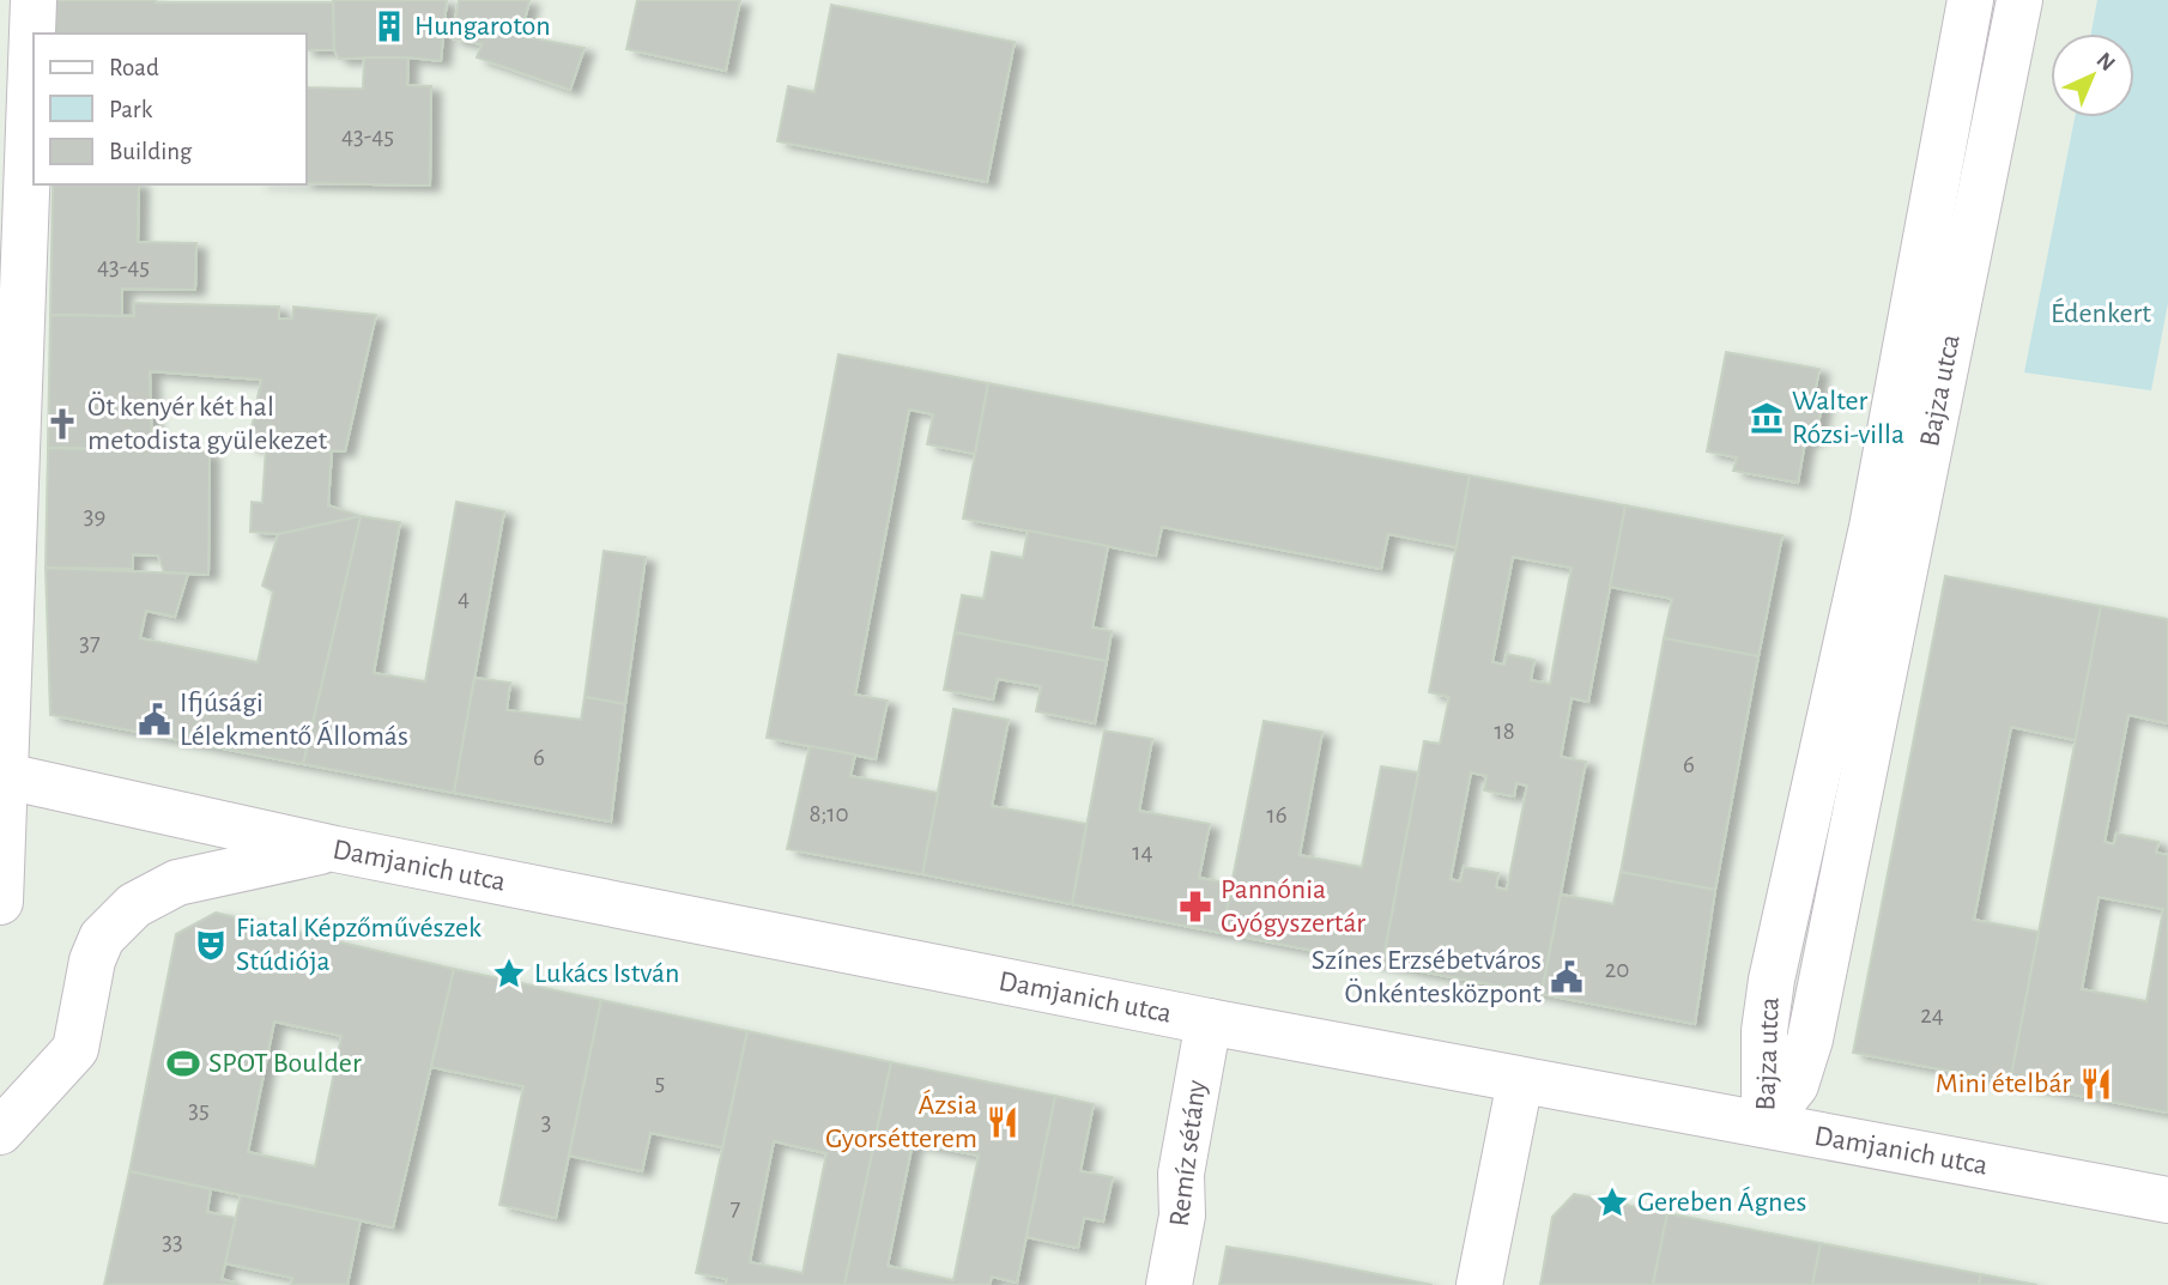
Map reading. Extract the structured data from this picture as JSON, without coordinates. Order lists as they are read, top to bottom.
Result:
{
  "streets": {
    "street": ["Bajza utca", "Damjanich utca", "Remíz sétány"]
  },
  "crossings": [
    ["Bajza utca", "Damjanich utca"],
    ["Damjanich utca", "Remíz sétány"]
  ],
  "parks": ["Édenkert"],
  "places": {
    "building": ["Hungaroton"],
    "museum": ["Walter Rózsi-villa"],
    "church": ["Öt kenyér két hal metodista gyülekezet"],
    "public building": ["Ifjúsági Lélekmentő Állomás", "Színes Erzsébetváros Önkéntesközpont"],
    "pharmacy": ["Pannónia Gyógyszertár"],
    "theatre": ["Fiatal Képzőművészek Stúdiója"],
    "place": ["Lukács István", "Gereben Ágnes"],
    "sports": ["SPOT Boulder"],
    "restaurant": ["Mini ételbár", "Ázsia Gyorsétterem"]
  },
  "house_numbers": [
    "43-45",
    "43-45",
    "39",
    "4",
    "37",
    "18",
    "6",
    "6",
    "8;10",
    "16",
    "14",
    "20",
    "24",
    "5",
    "35",
    "3",
    "7",
    "33"
  ],
  "legend": ["Road", "Park", "Building"],
  "north": "top right"
}
